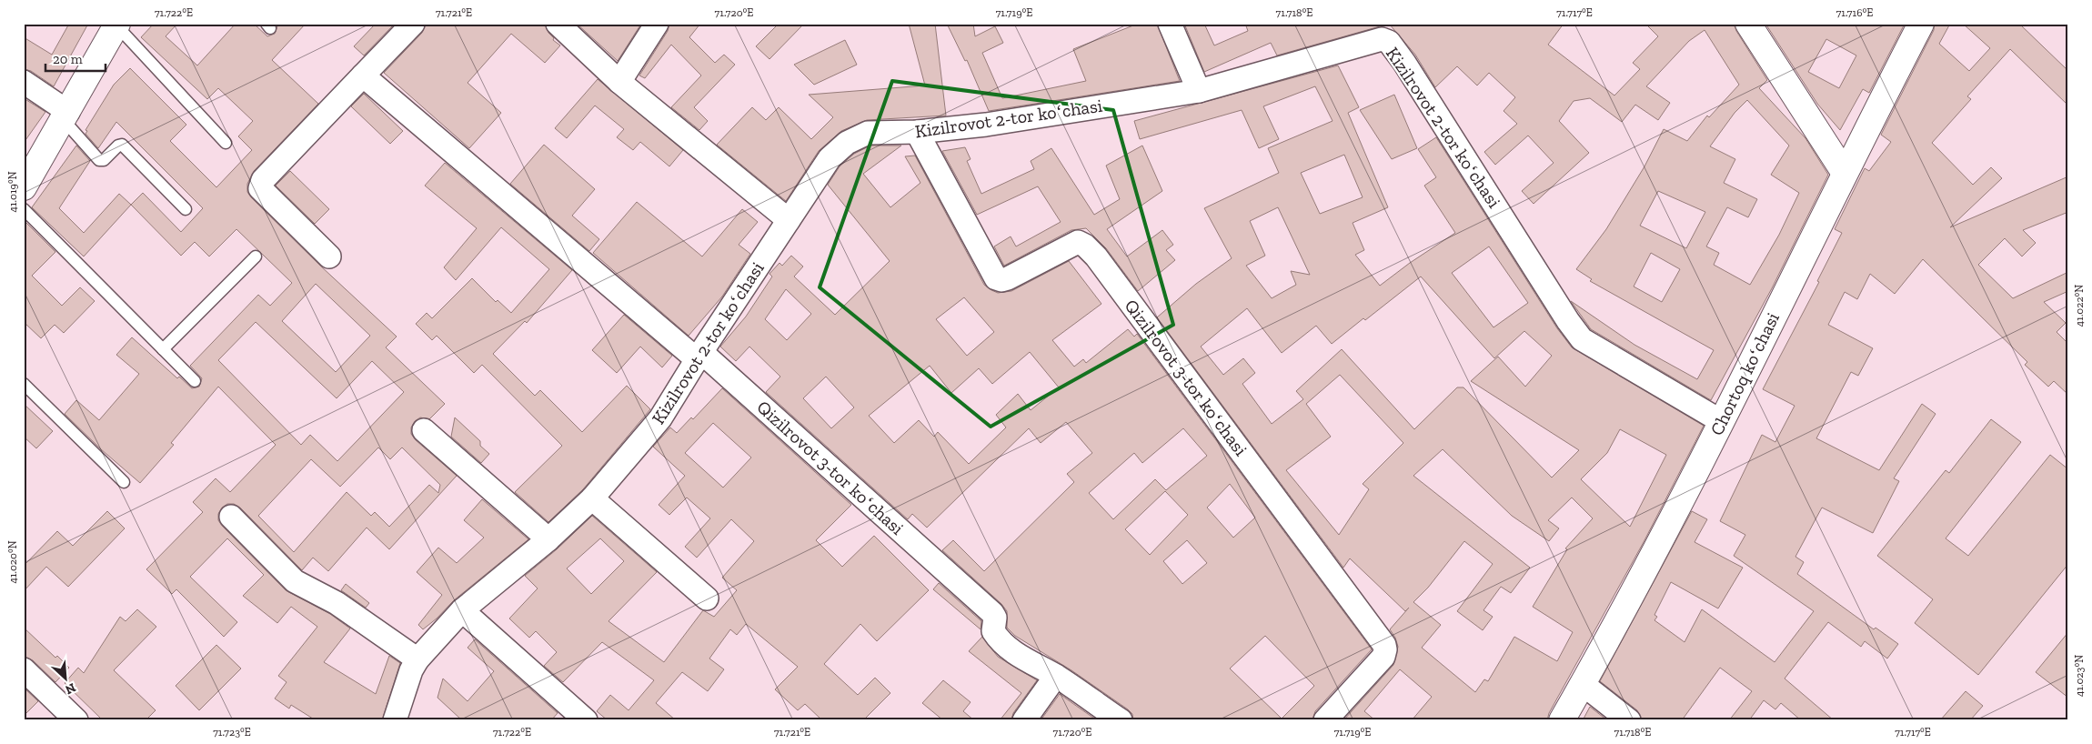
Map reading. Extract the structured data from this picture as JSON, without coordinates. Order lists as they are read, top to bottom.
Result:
{
  "streets": {
    "main road": ["Chortoq koʻchasi"],
    "street": ["Kizilrovot 2-tor koʻchasi", "Qizilrovot 3-tor koʻchasi"]
  },
  "crossings": [
    ["Kizilrovot 2-tor koʻchasi", "Chortoq koʻchasi"],
    ["Kizilrovot 2-tor koʻchasi", "Qizilrovot 3-tor koʻchasi"]
  ],
  "scale_bar": "20 m",
  "north": "bottom right",
  "coordinates": [
    "71.722°E",
    "71.721°E",
    "71.720°E",
    "71.719°E",
    "71.718°E",
    "71.717°E",
    "71.716°E",
    "41.019°N",
    "41.022°N",
    "41.020°N",
    "41.023°N",
    "71.723°E"
  ]
}
